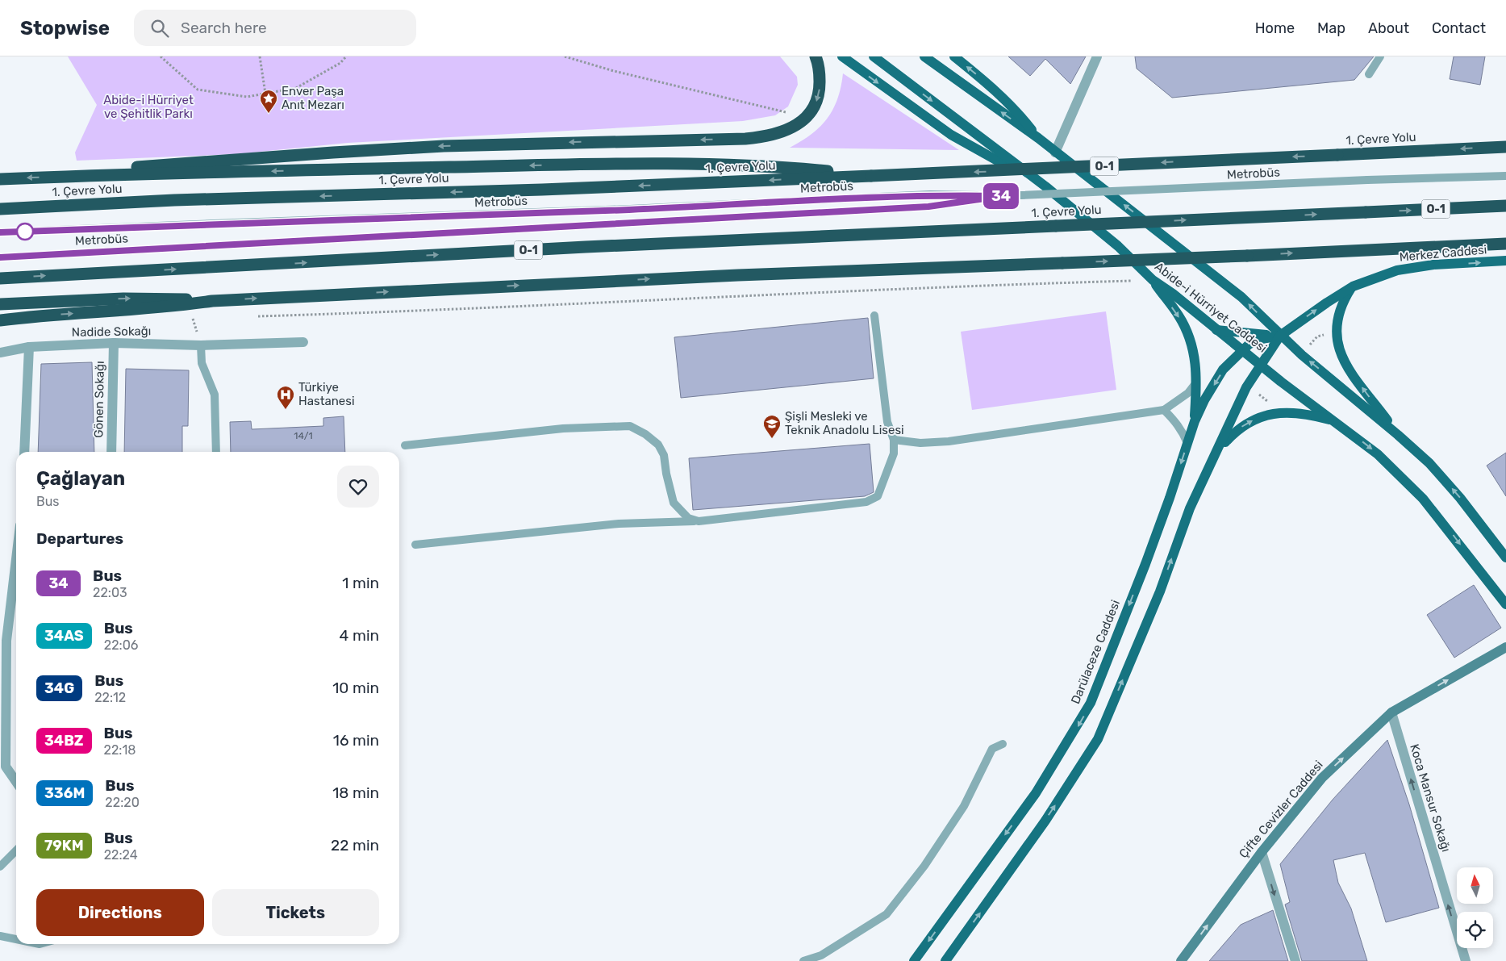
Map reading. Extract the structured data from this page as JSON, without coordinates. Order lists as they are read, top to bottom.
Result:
{
  "streets": {
    "highway": ["1. Çevre Yolu", "O-1"],
    "main road": ["Merkez Caddesi", "Abide-i Hürriyet Caddesi", "Darülaceze Caddesi"],
    "street": [
      "Nadide Sokağı",
      "Gönen Sokağı",
      "Koca Mansur Sokağı",
      "Çifte Cevizler Caddesi"
    ],
    "lane": ["Metrobüs"]
  },
  "crossings": [
    ["Merkez Caddesi", "Abide-i Hürriyet Caddesi"],
    ["Merkez Caddesi", "Darülaceze Caddesi"],
    ["Abide-i Hürriyet Caddesi", "Darülaceze Caddesi"],
    ["Nadide Sokağı", "Gönen Sokağı"],
    ["Koca Mansur Sokağı", "Çifte Cevizler Caddesi"]
  ],
  "one_way": ["Merkez Caddesi", "Koca Mansur Sokağı", "Çifte Cevizler Caddesi"],
  "parks": ["Abide-i Hürriyet ve Şehitlik Parkı"],
  "places": {
    "place": ["Enver Paşa Anıt Mezarı"],
    "hospital": ["Türkiye Hastanesi"],
    "school or university": ["Şişli Mesleki ve Teknik Anadolu Lisesi"]
  },
  "lines": ["bus line 34"],
  "house_numbers": ["14/1"],
  "north": "top",
  "page": {
    "header": "Stopwise",
    "search": "Search here",
    "nav": [
      "Home",
      "Map",
      "About",
      "Contact"
    ],
    "on_map": "34",
    "heading": [
      ["Çağlayan", "Bus"],
      "Departures"
    ],
    "list": [
      {
        "mark": "34",
        "name": "Bus",
        "note": "22:03",
        "value": "1 min"
      },
      {
        "mark": "34AS",
        "name": "Bus",
        "note": "22:06",
        "value": "4 min"
      },
      {
        "mark": "34G",
        "name": "Bus",
        "note": "22:12",
        "value": "10 min"
      },
      {
        "mark": "34BZ",
        "name": "Bus",
        "note": "22:18",
        "value": "16 min"
      },
      {
        "mark": "336M",
        "name": "Bus",
        "note": "22:20",
        "value": "18 min"
      },
      {
        "mark": "79KM",
        "name": "Bus",
        "note": "22:24",
        "value": "22 min"
      }
    ],
    "buttons": ["Directions", "Tickets"]
  }
}
